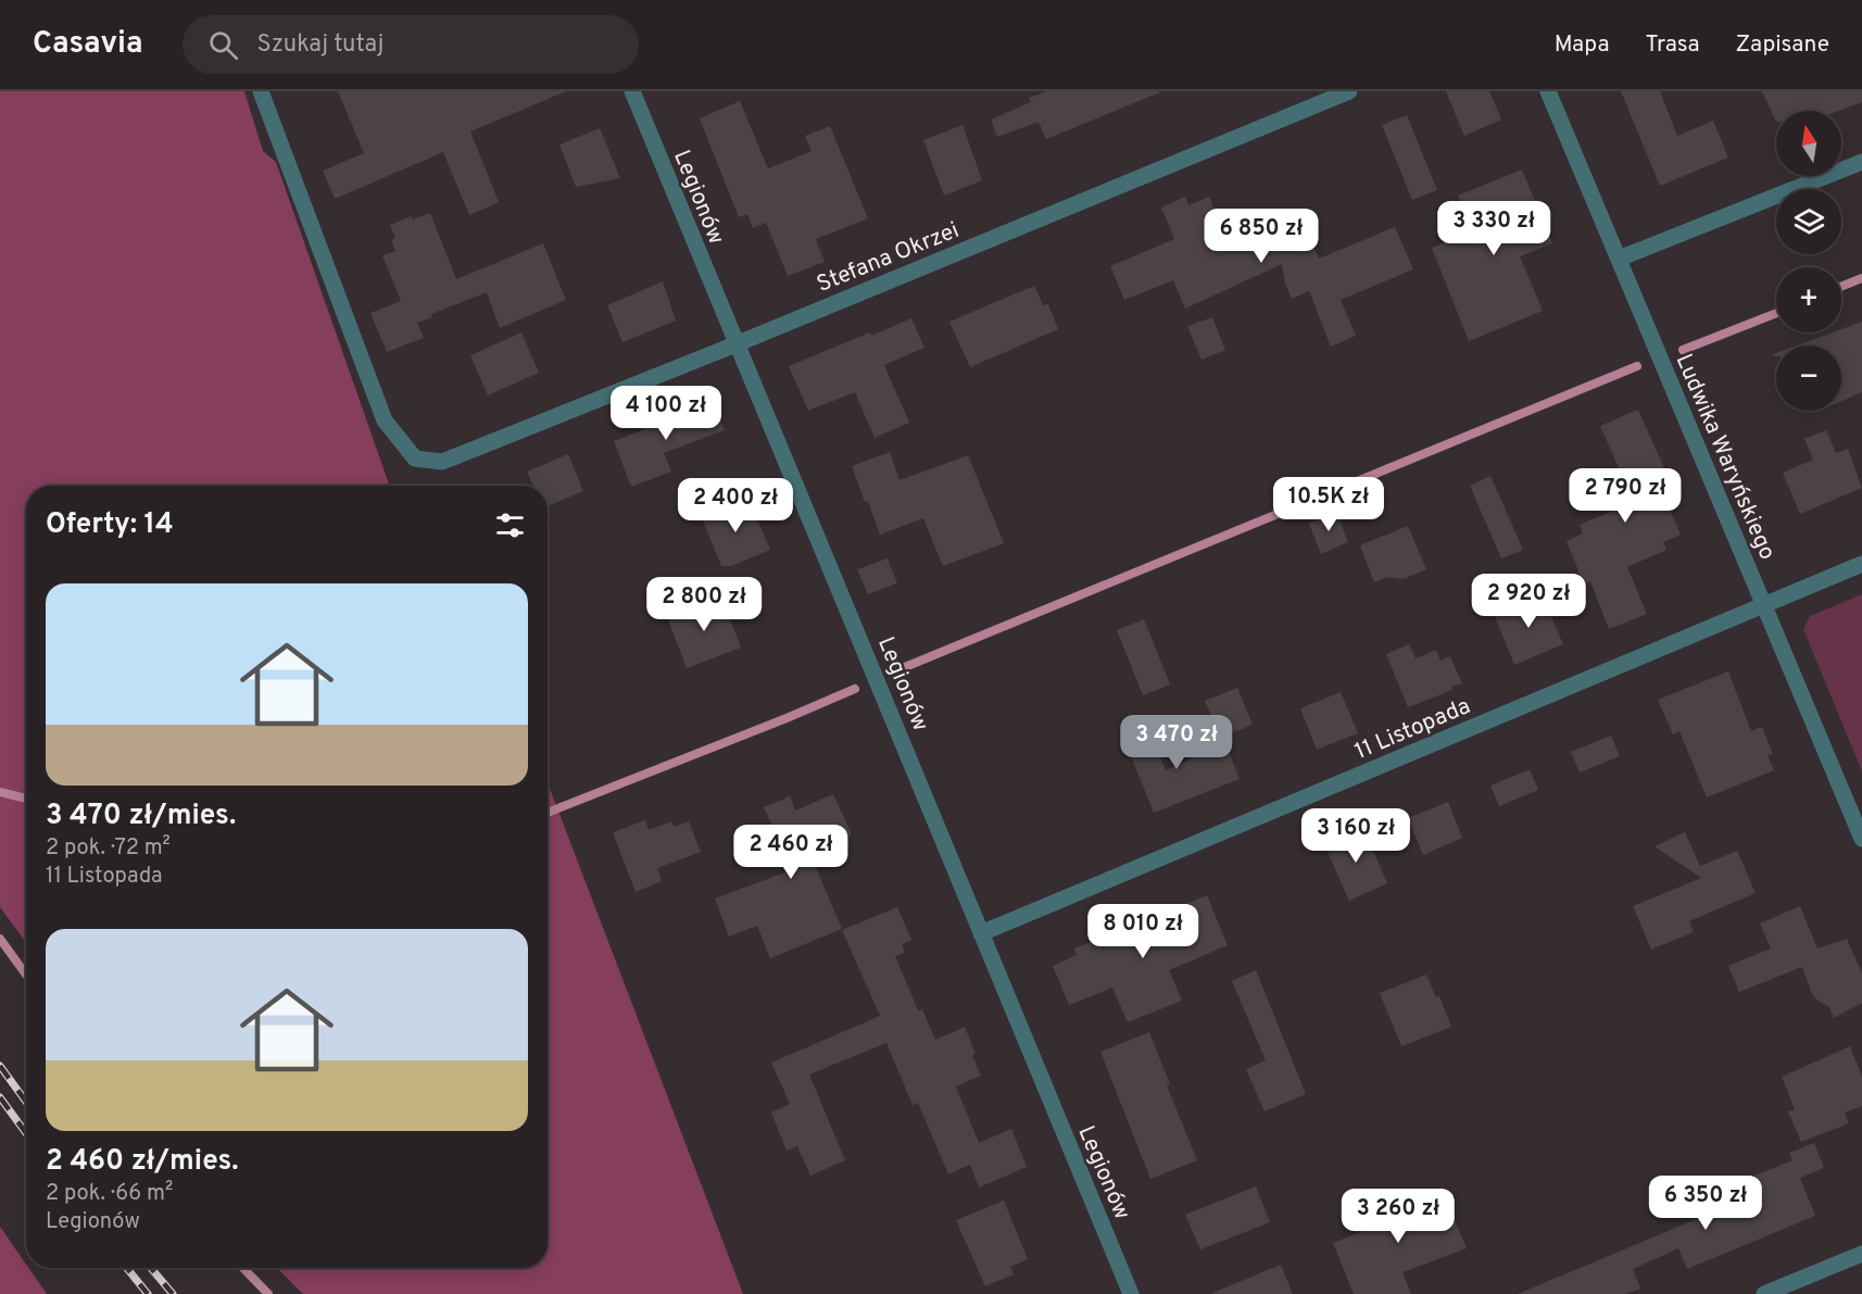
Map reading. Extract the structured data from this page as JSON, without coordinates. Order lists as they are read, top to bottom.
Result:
{
  "streets": {
    "street": [
      "Legionów",
      "Stefana Okrzei",
      "Ludwika Waryńskiego",
      "11 Listopada"
    ]
  },
  "crossings": [
    ["Legionów", "Stefana Okrzei"],
    ["Legionów", "11 Listopada"],
    ["Ludwika Waryńskiego", "11 Listopada"]
  ],
  "north": "top",
  "page": {
    "header": "Casavia",
    "search": "Szukaj tutaj",
    "nav": ["Mapa", "Trasa", "Zapisane"],
    "map_buttons": ["+", "−"],
    "price": [
      "3 330 zł",
      "6 850 zł",
      "4 100 zł",
      "2 790 zł",
      "10.5K zł",
      "2 400 zł",
      "2 920 zł",
      "2 800 zł",
      "3 470 zł",
      "3 160 zł",
      "2 460 zł",
      "8 010 zł",
      "6 350 zł",
      "3 260 zł"
    ],
    "heading": "Oferty: 14",
    "list": [
      {
        "name": "3 470 zł/mies.",
        "note": "2 pok. · 72 m² · 11 Listopada"
      },
      {
        "name": "2 460 zł/mies.",
        "note": "2 pok. · 66 m² · Legionów"
      }
    ]
  }
}
